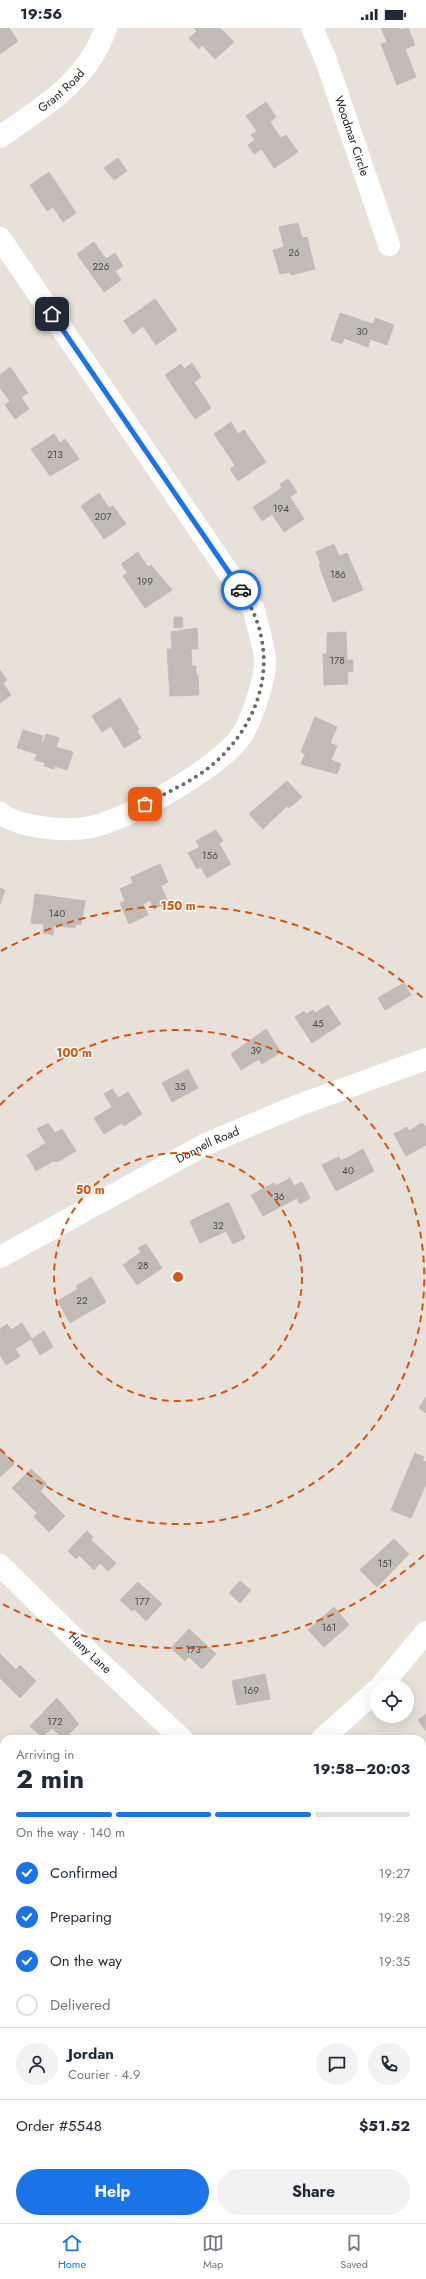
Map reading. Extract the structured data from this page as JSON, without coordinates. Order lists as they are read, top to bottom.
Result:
{
  "streets": {
    "street": [
      "Grant Road",
      "Woodmar Circle",
      "Donnell Road",
      "Hany Lane"
    ]
  },
  "house_numbers": [
    "26",
    "226",
    "30",
    "213",
    "194",
    "207",
    "186",
    "199",
    "178",
    "156",
    "140",
    "45",
    "39",
    "35",
    "40",
    "36",
    "32",
    "28",
    "22",
    "151",
    "177",
    "161",
    "173",
    "169",
    "172"
  ],
  "page": {
    "status": "19:56",
    "heading": ["2 min", "Arriving in", "19:58–20:03"],
    "panel": [
      "Jordan",
      "Courier · 4.9",
      "Order #5548",
      "$51.52"
    ],
    "bar": "On the way · 140 m",
    "list": [
      ["Confirmed", "19:27"],
      ["Preparing", "19:28"],
      ["On the way", "19:35"],
      "Delivered"
    ],
    "buttons": ["Help", "Share"],
    "tabs": ["Home", "Map", "Saved"]
  },
  "rings": ["150 m", "100 m", "50 m"]
}
